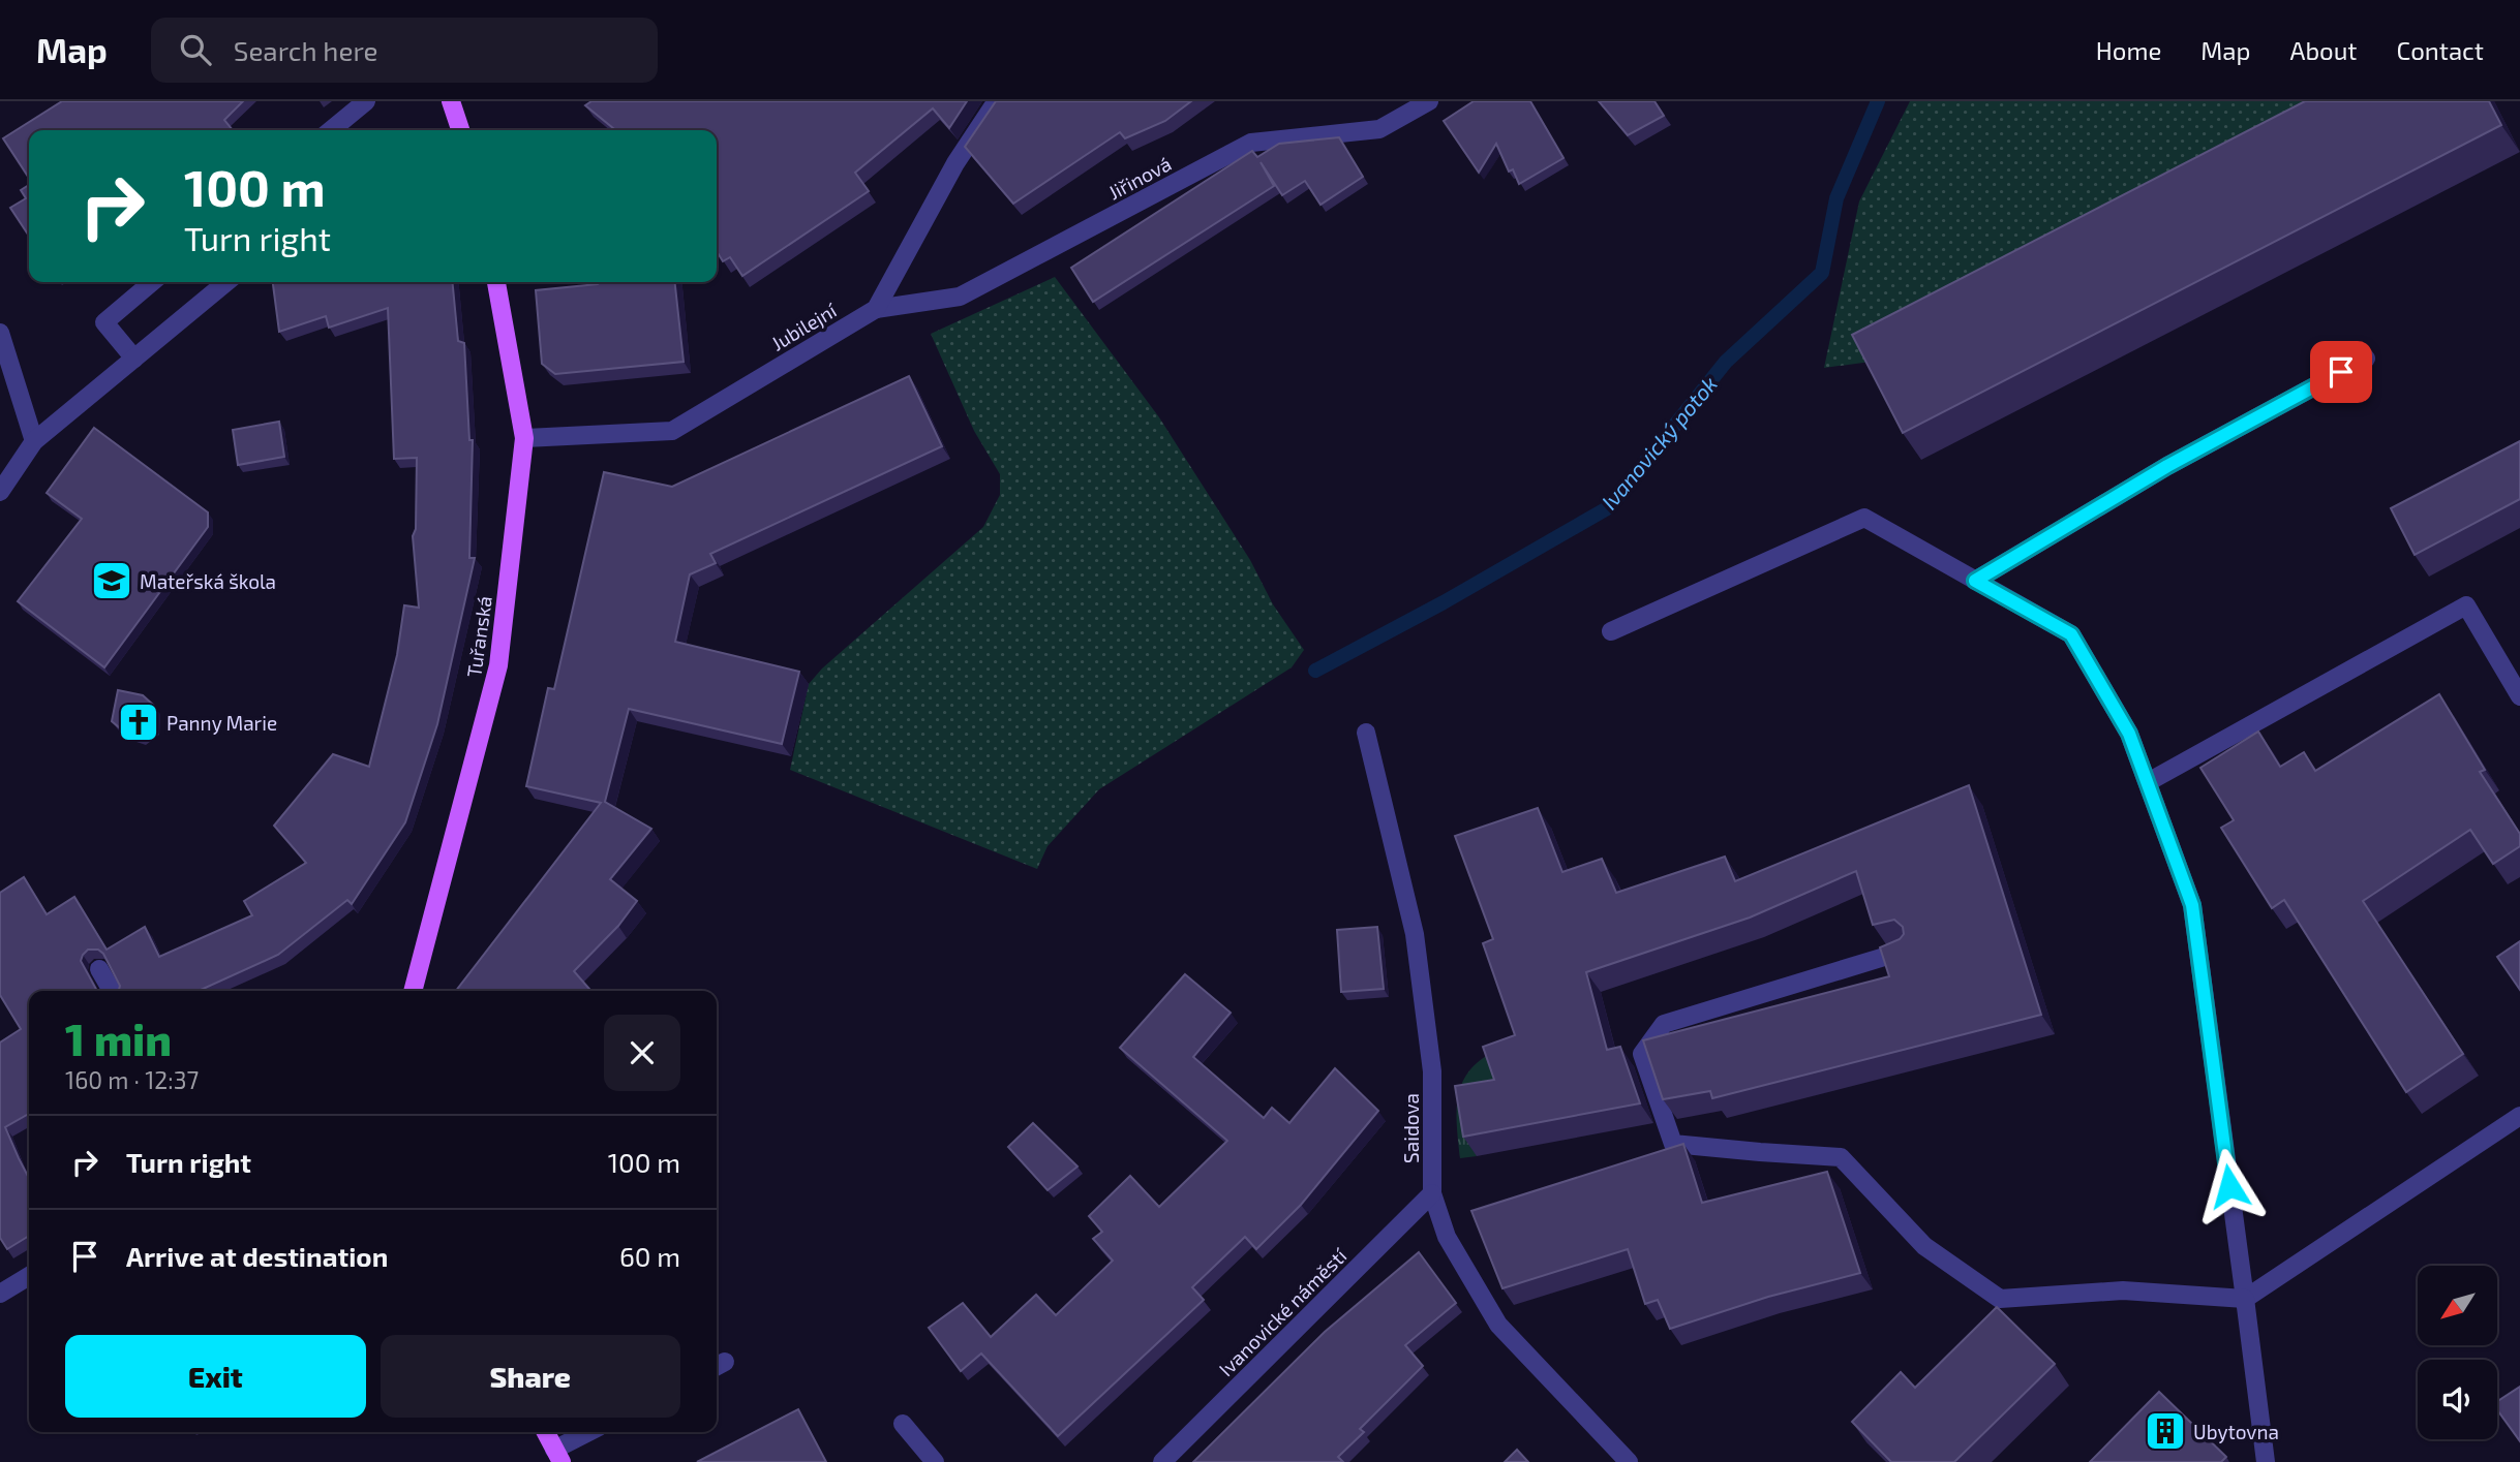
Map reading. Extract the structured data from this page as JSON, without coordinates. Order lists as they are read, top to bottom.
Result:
{
  "streets": {
    "main road": ["Tuřanská"],
    "street": [
      "Jiřinová",
      "Jubilejní",
      "Saidova",
      "Ivanovické náměstí"
    ]
  },
  "crossings": [
    ["Jiřinová", "Jubilejní"],
    ["Jubilejní", "Tuřanská"],
    ["Saidova", "Ivanovické náměstí"]
  ],
  "water": ["Ivanovický potok"],
  "places": {
    "school or university": ["Mateřská škola"],
    "church": ["Panny Marie"],
    "building": ["Ubytovna"]
  },
  "north": "bottom left",
  "page": {
    "header": "Map",
    "search": "Search here",
    "nav": [
      "Home",
      "Map",
      "About",
      "Contact"
    ],
    "turn": ["100 m", "Turn right"],
    "heading": ["1 min", "160 m · 12:37"],
    "list": [
      {
        "name": "Turn right",
        "value": "100 m"
      },
      {
        "name": "Arrive at destination",
        "value": "60 m"
      }
    ],
    "buttons": ["Exit", "Share"]
  }
}
